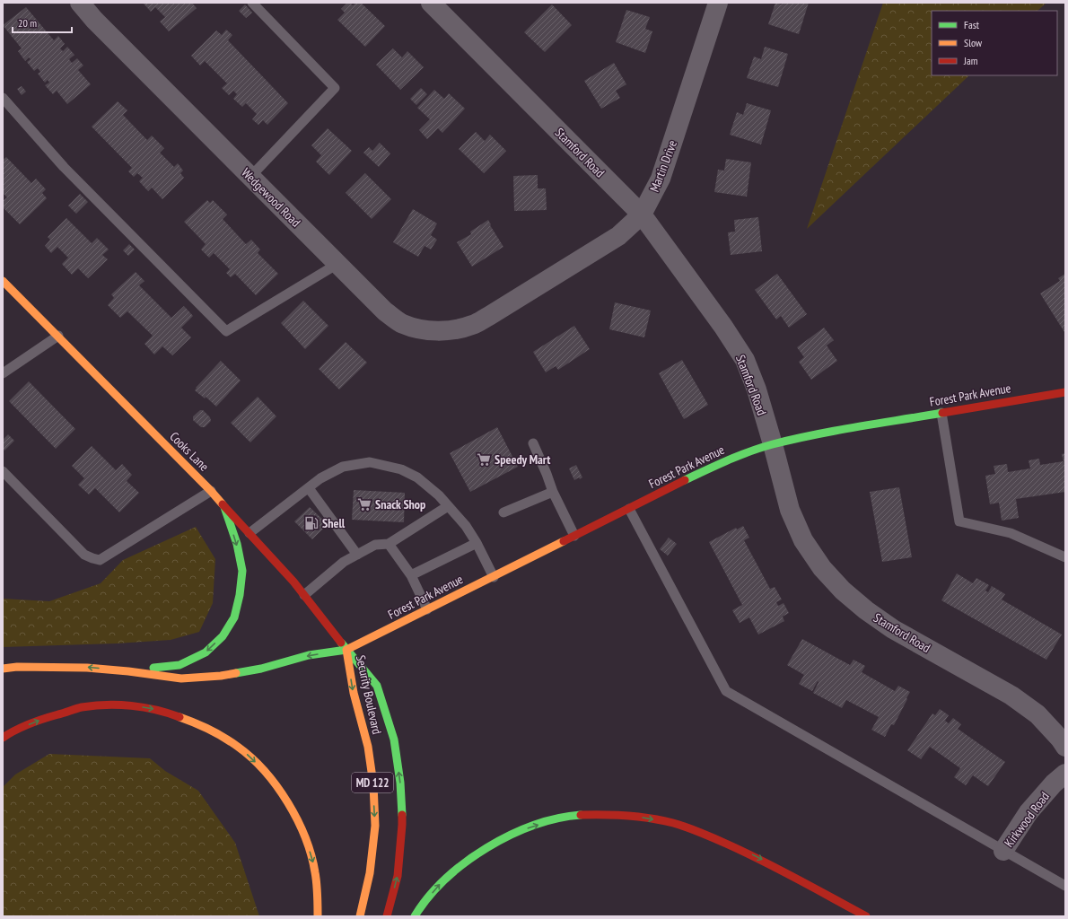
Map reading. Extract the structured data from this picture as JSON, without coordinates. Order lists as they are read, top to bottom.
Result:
{
  "streets": {
    "main road": [
      "Forest Park Avenue",
      "Cooks Lane",
      "Security Boulevard",
      "MD 122"
    ],
    "street": [
      "Stamford Road",
      "Martin Drive",
      "Wedgewood Road",
      "Kirkwood Road"
    ]
  },
  "crossings": [
    ["Stamford Road", "Martin Drive"],
    ["Stamford Road", "Forest Park Avenue"],
    ["Martin Drive", "Wedgewood Road"],
    ["Forest Park Avenue", "Cooks Lane"],
    ["Forest Park Avenue", "Security Boulevard"],
    ["Cooks Lane", "Security Boulevard"]
  ],
  "places": {
    "supermarket": ["Speedy Mart", "Snack Shop"],
    "fuel station": ["Shell"]
  },
  "legend": ["Fast", "Slow", "Jam"],
  "scale_bar": "20 m"
}
